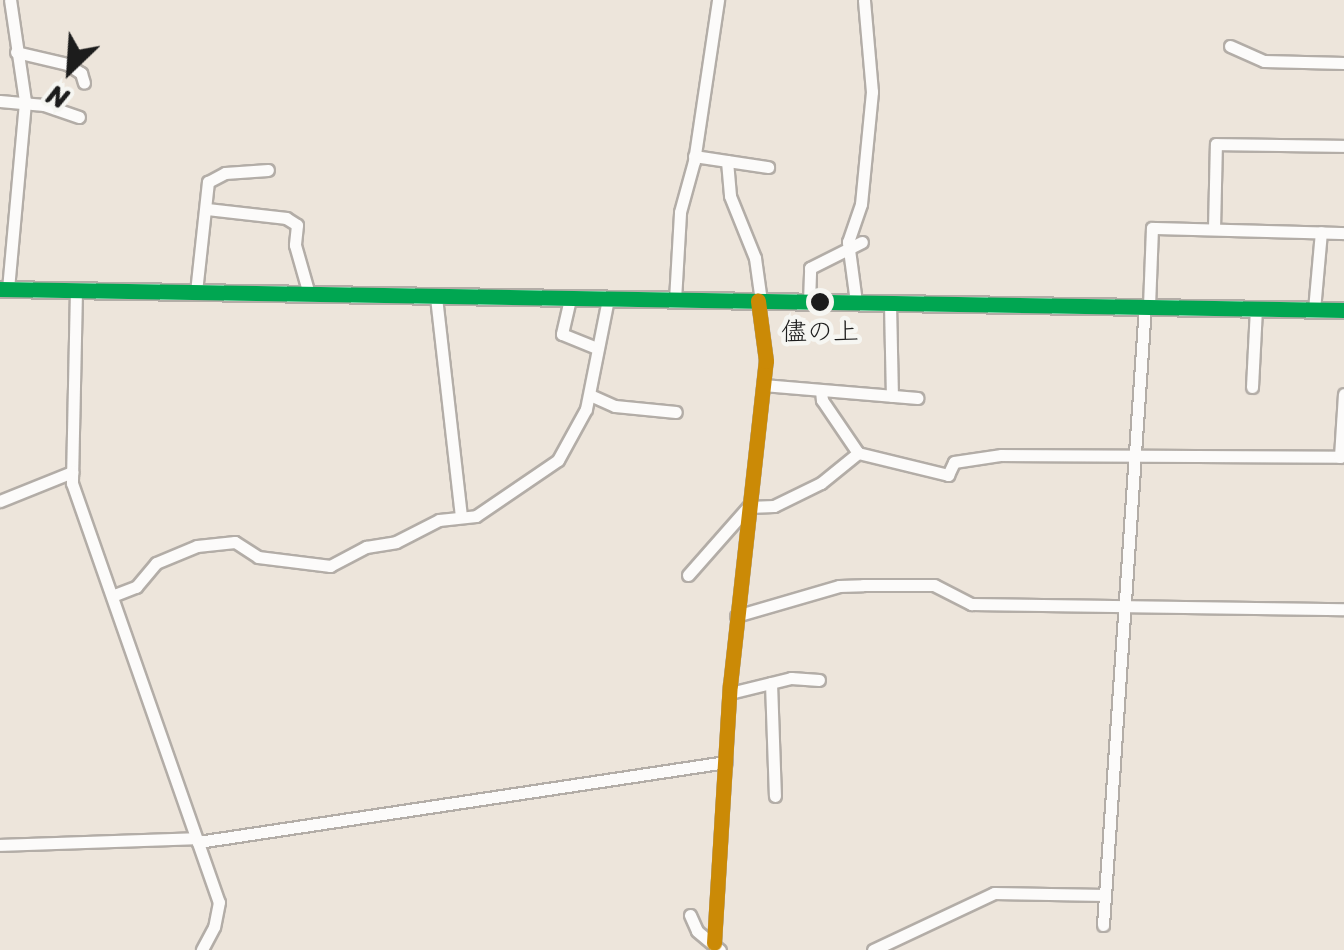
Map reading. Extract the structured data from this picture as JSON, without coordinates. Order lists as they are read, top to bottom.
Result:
{
  "places": ["儘の上"],
  "north": "bottom left"
}
